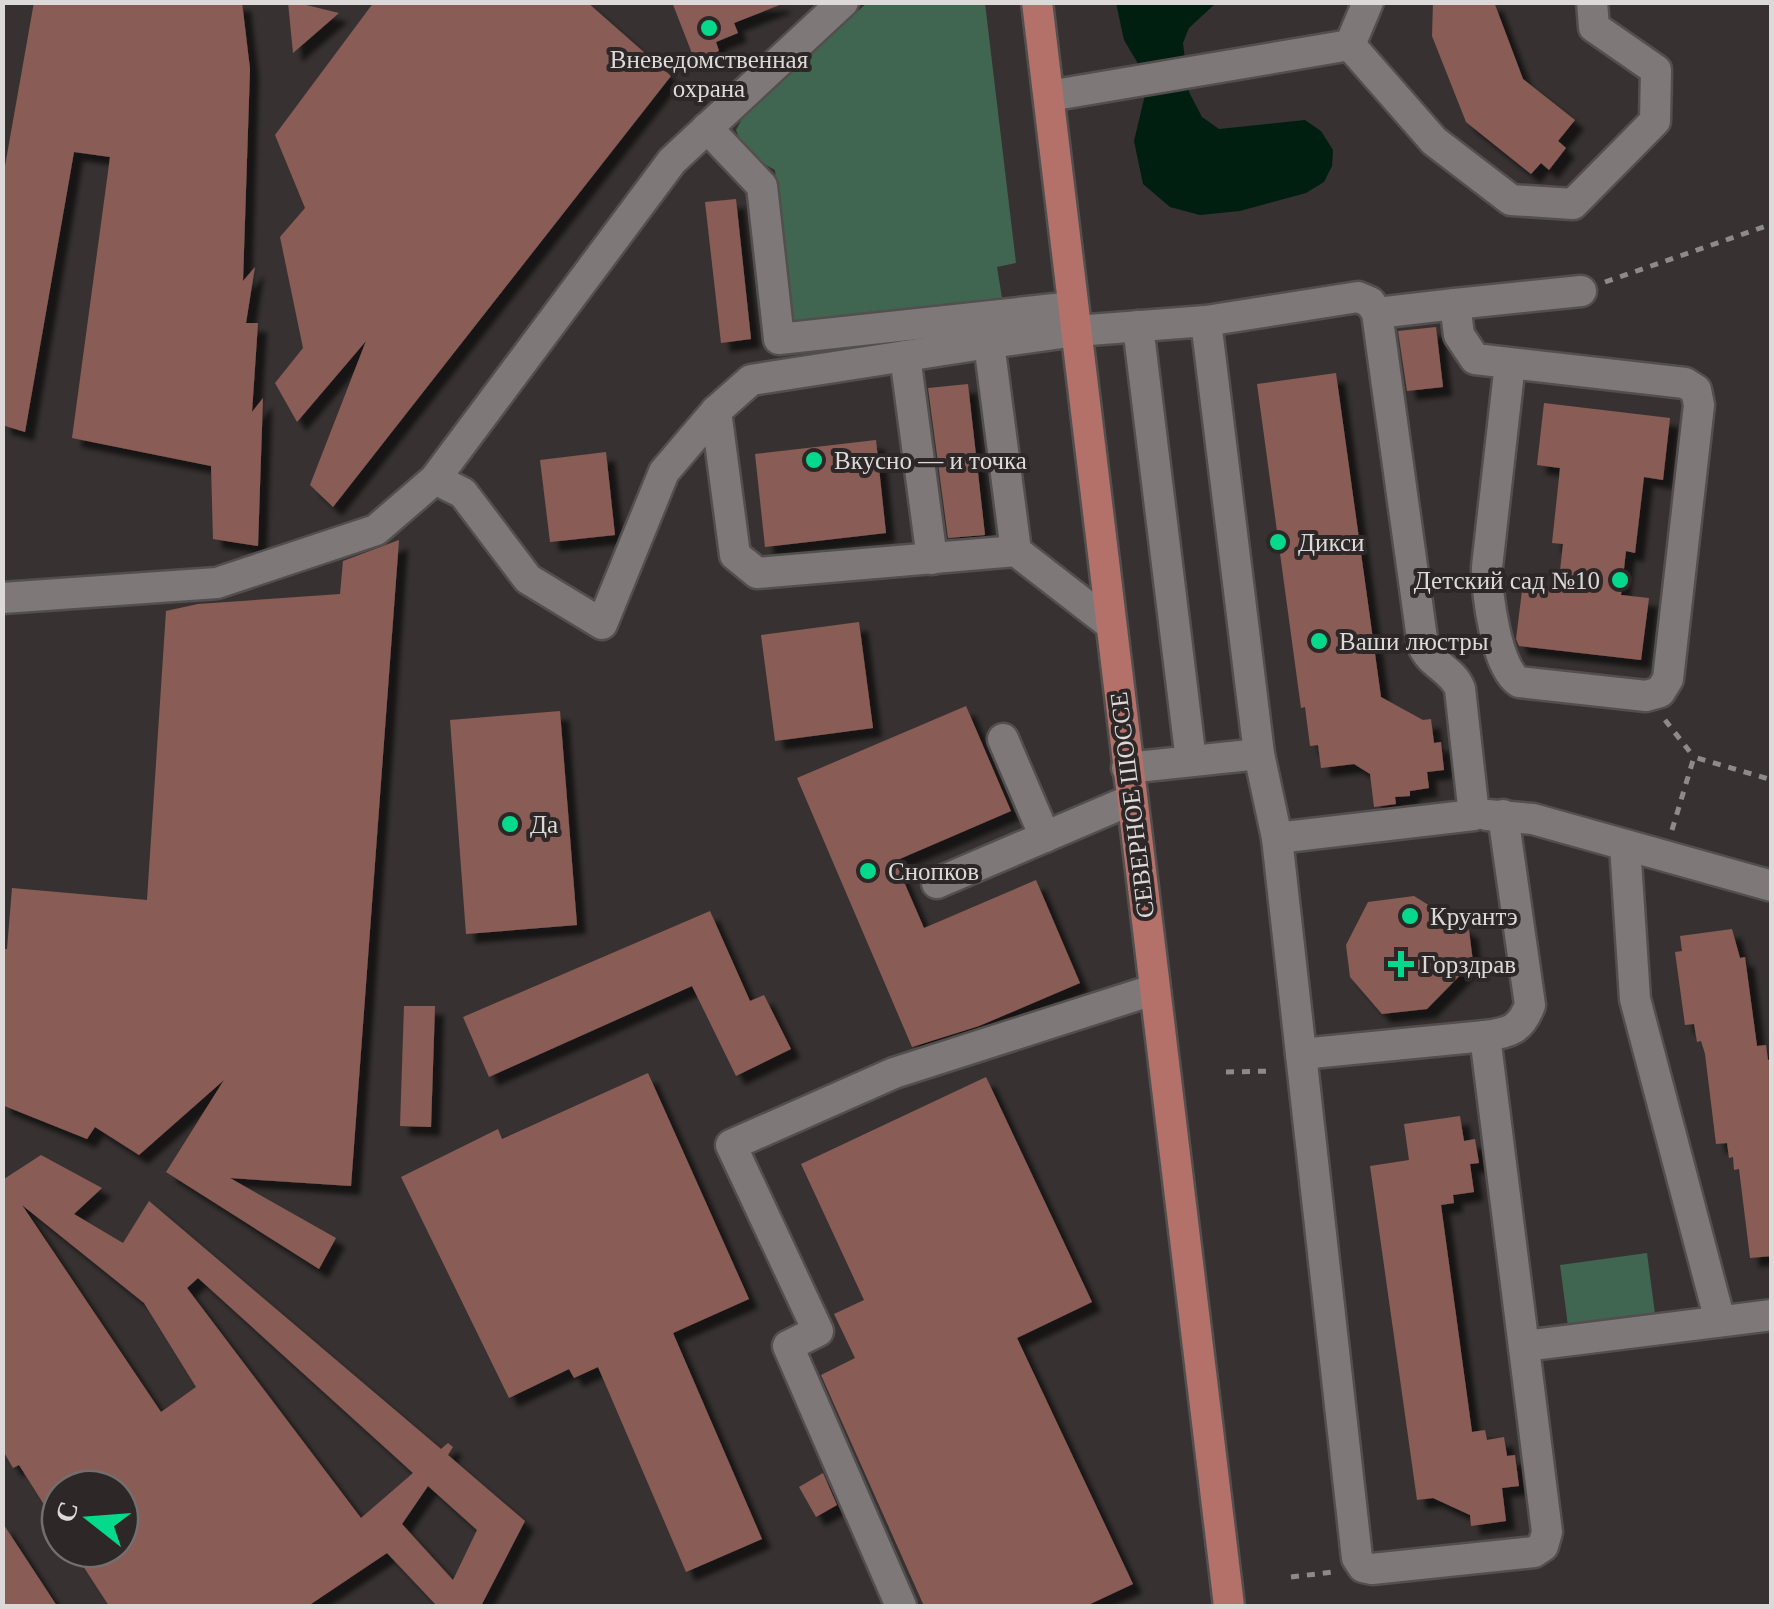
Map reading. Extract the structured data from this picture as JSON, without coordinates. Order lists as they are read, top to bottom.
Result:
{
  "streets": {
    "main road": ["СЕВЕРНОЕ ШОССЕ"]
  },
  "places": {
    "other": [
      "Вневедомственная охрана",
      "Вкусно — и точка",
      "Дикси",
      "Детский сад №10",
      "Ваши люстры",
      "Да",
      "Снопков",
      "Круантэ"
    ],
    "health": ["Горздрав"]
  },
  "north": "left"
}
